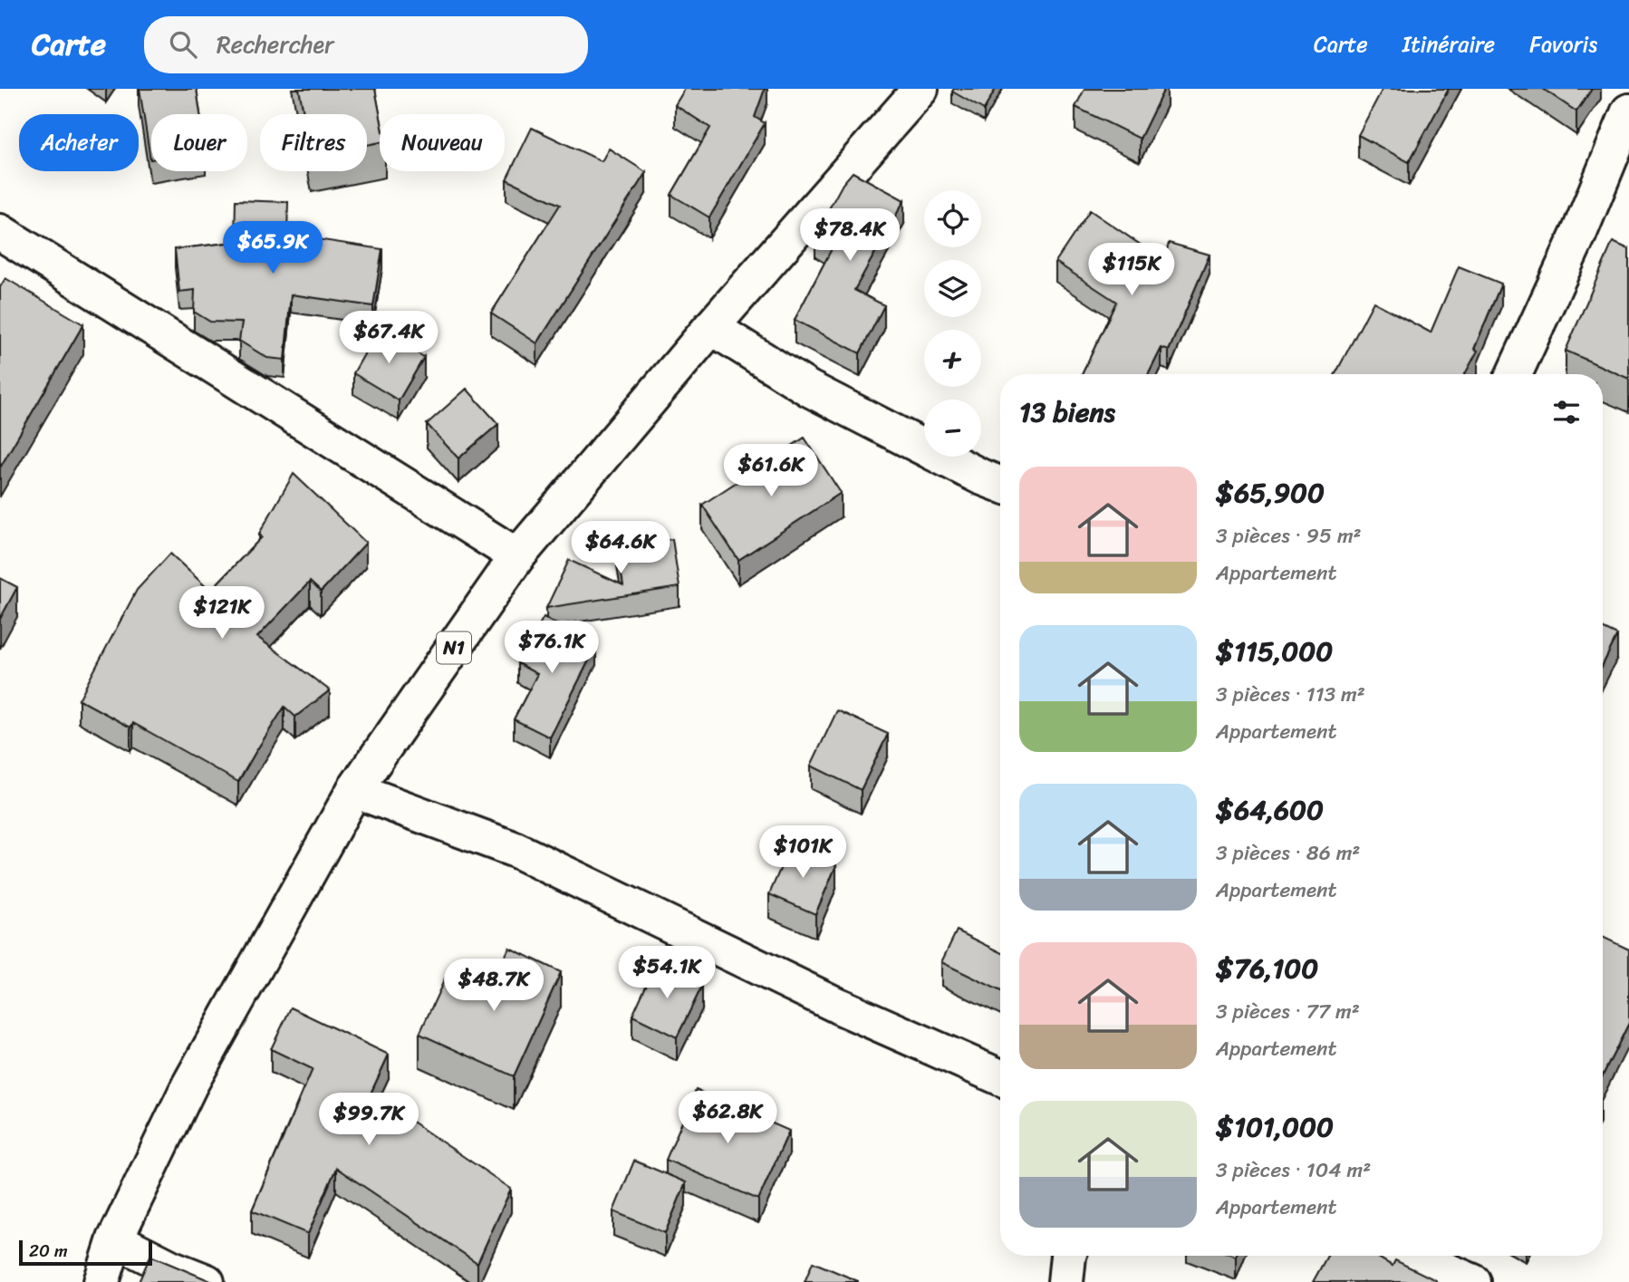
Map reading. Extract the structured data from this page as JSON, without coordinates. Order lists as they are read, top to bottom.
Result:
{
  "streets": {
    "street": ["N1"]
  },
  "scale_bar": "20 m",
  "page": {
    "header": "Carte",
    "search": "Rechercher",
    "nav": ["Carte", "Itinéraire", "Favoris"],
    "chip": [
      "Acheter",
      "Louer",
      "Filtres",
      "Nouveau"
    ],
    "map_buttons": ["+", "−"],
    "price": [
      "$78.4K",
      "$65.9K",
      "$115K",
      "$67.4K",
      "$61.6K",
      "$64.6K",
      "$121K",
      "$76.1K",
      "$101K",
      "$54.1K",
      "$48.7K",
      "$62.8K",
      "$99.7K"
    ],
    "heading": "13 biens",
    "list": [
      {
        "name": "$65,900",
        "note": "3 pièces · 95 m² · Appartement"
      },
      {
        "name": "$115,000",
        "note": "3 pièces · 113 m² · Appartement"
      },
      {
        "name": "$64,600",
        "note": "3 pièces · 86 m² · Appartement"
      },
      {
        "name": "$76,100",
        "note": "3 pièces · 77 m² · Appartement"
      },
      {
        "name": "$101,000",
        "note": "3 pièces · 104 m² · Appartement"
      }
    ],
    "scale": "20 m"
  }
}
